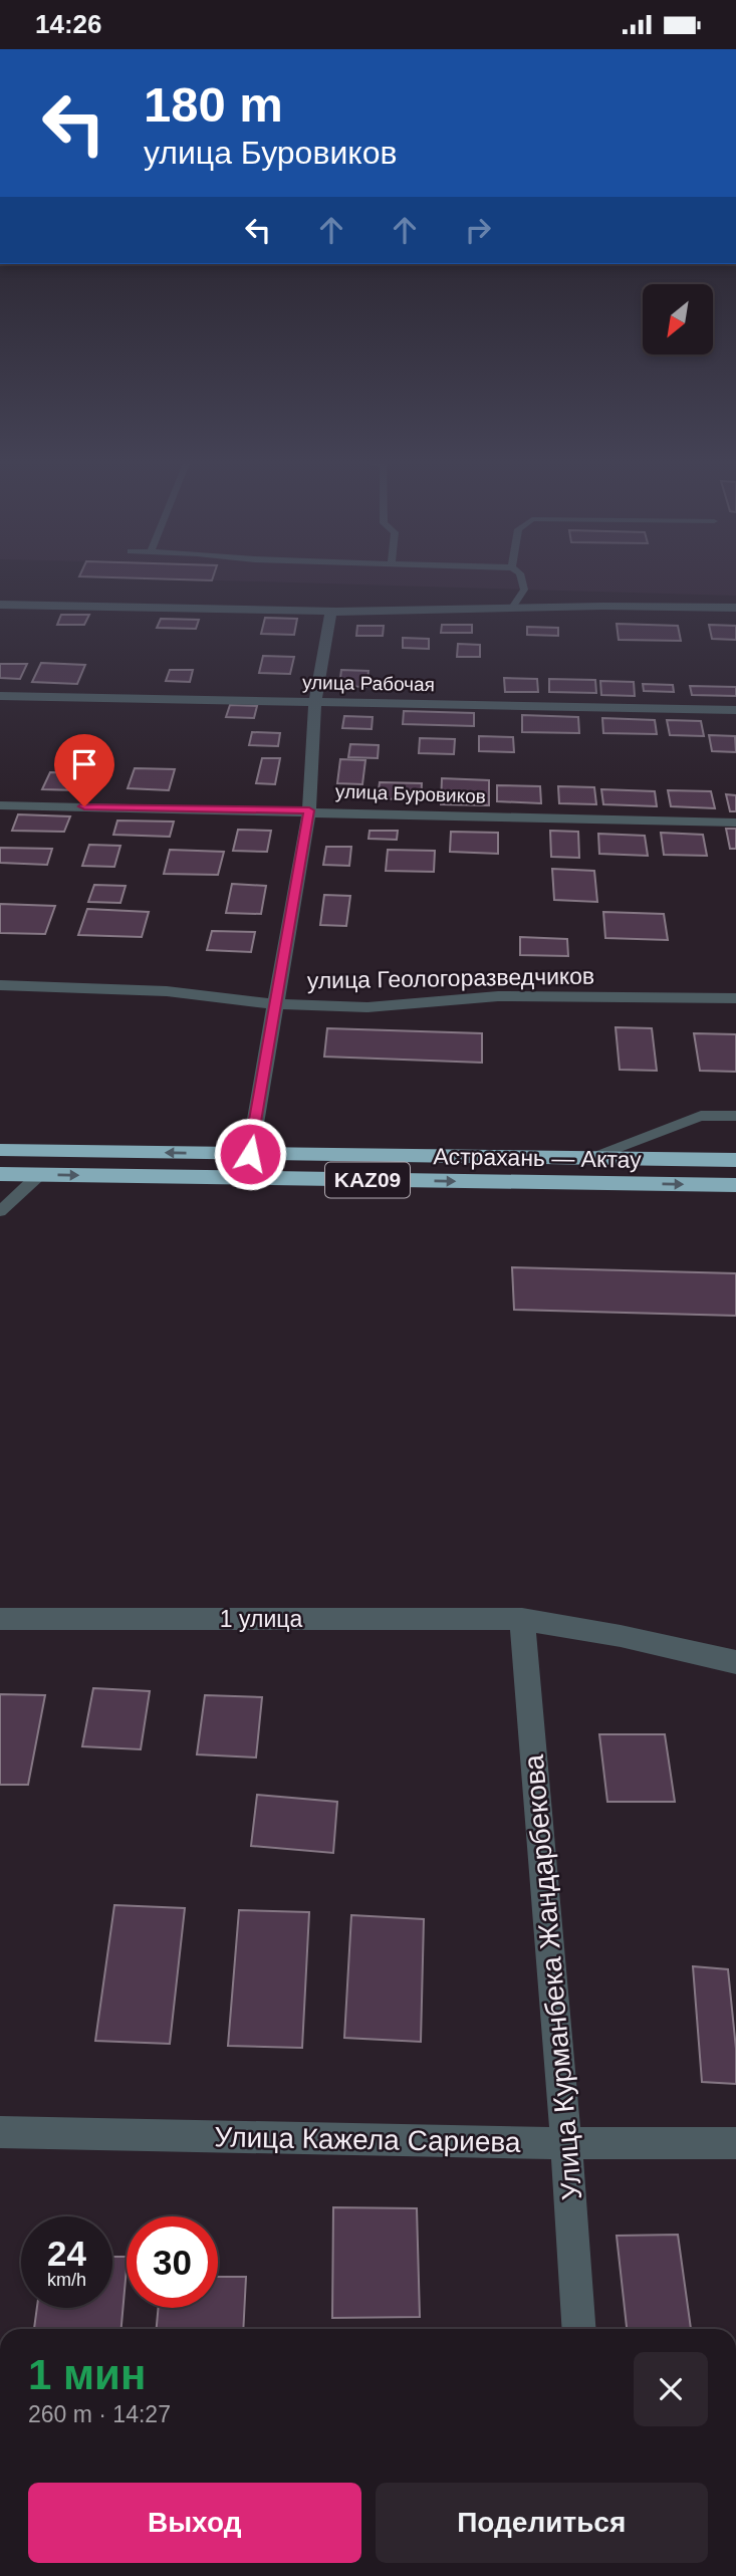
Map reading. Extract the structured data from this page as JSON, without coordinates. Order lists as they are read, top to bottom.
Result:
{
  "streets": {
    "highway": ["Астрахань — Актау", "KAZ09"],
    "street": [
      "улица Рабочая",
      "улица Буровиков",
      "улица Геологоразведчиков",
      "1 улица",
      "Улица Курманбека Жандарбекова",
      "Улица Кажела Сариева"
    ]
  },
  "crossings": [
    ["1 улица", "Улица Курманбека Жандарбекова"],
    ["Улица Курманбека Жандарбекова", "Улица Кажела Сариева"]
  ],
  "north": "bottom left",
  "page": {
    "status": "14:26",
    "turn": ["180 m", "улица Буровиков"],
    "speed": "24 km/h",
    "limit": "30",
    "heading": ["1 мин", "260 m · 14:27"],
    "buttons": ["Выход", "Поделиться"]
  }
}
